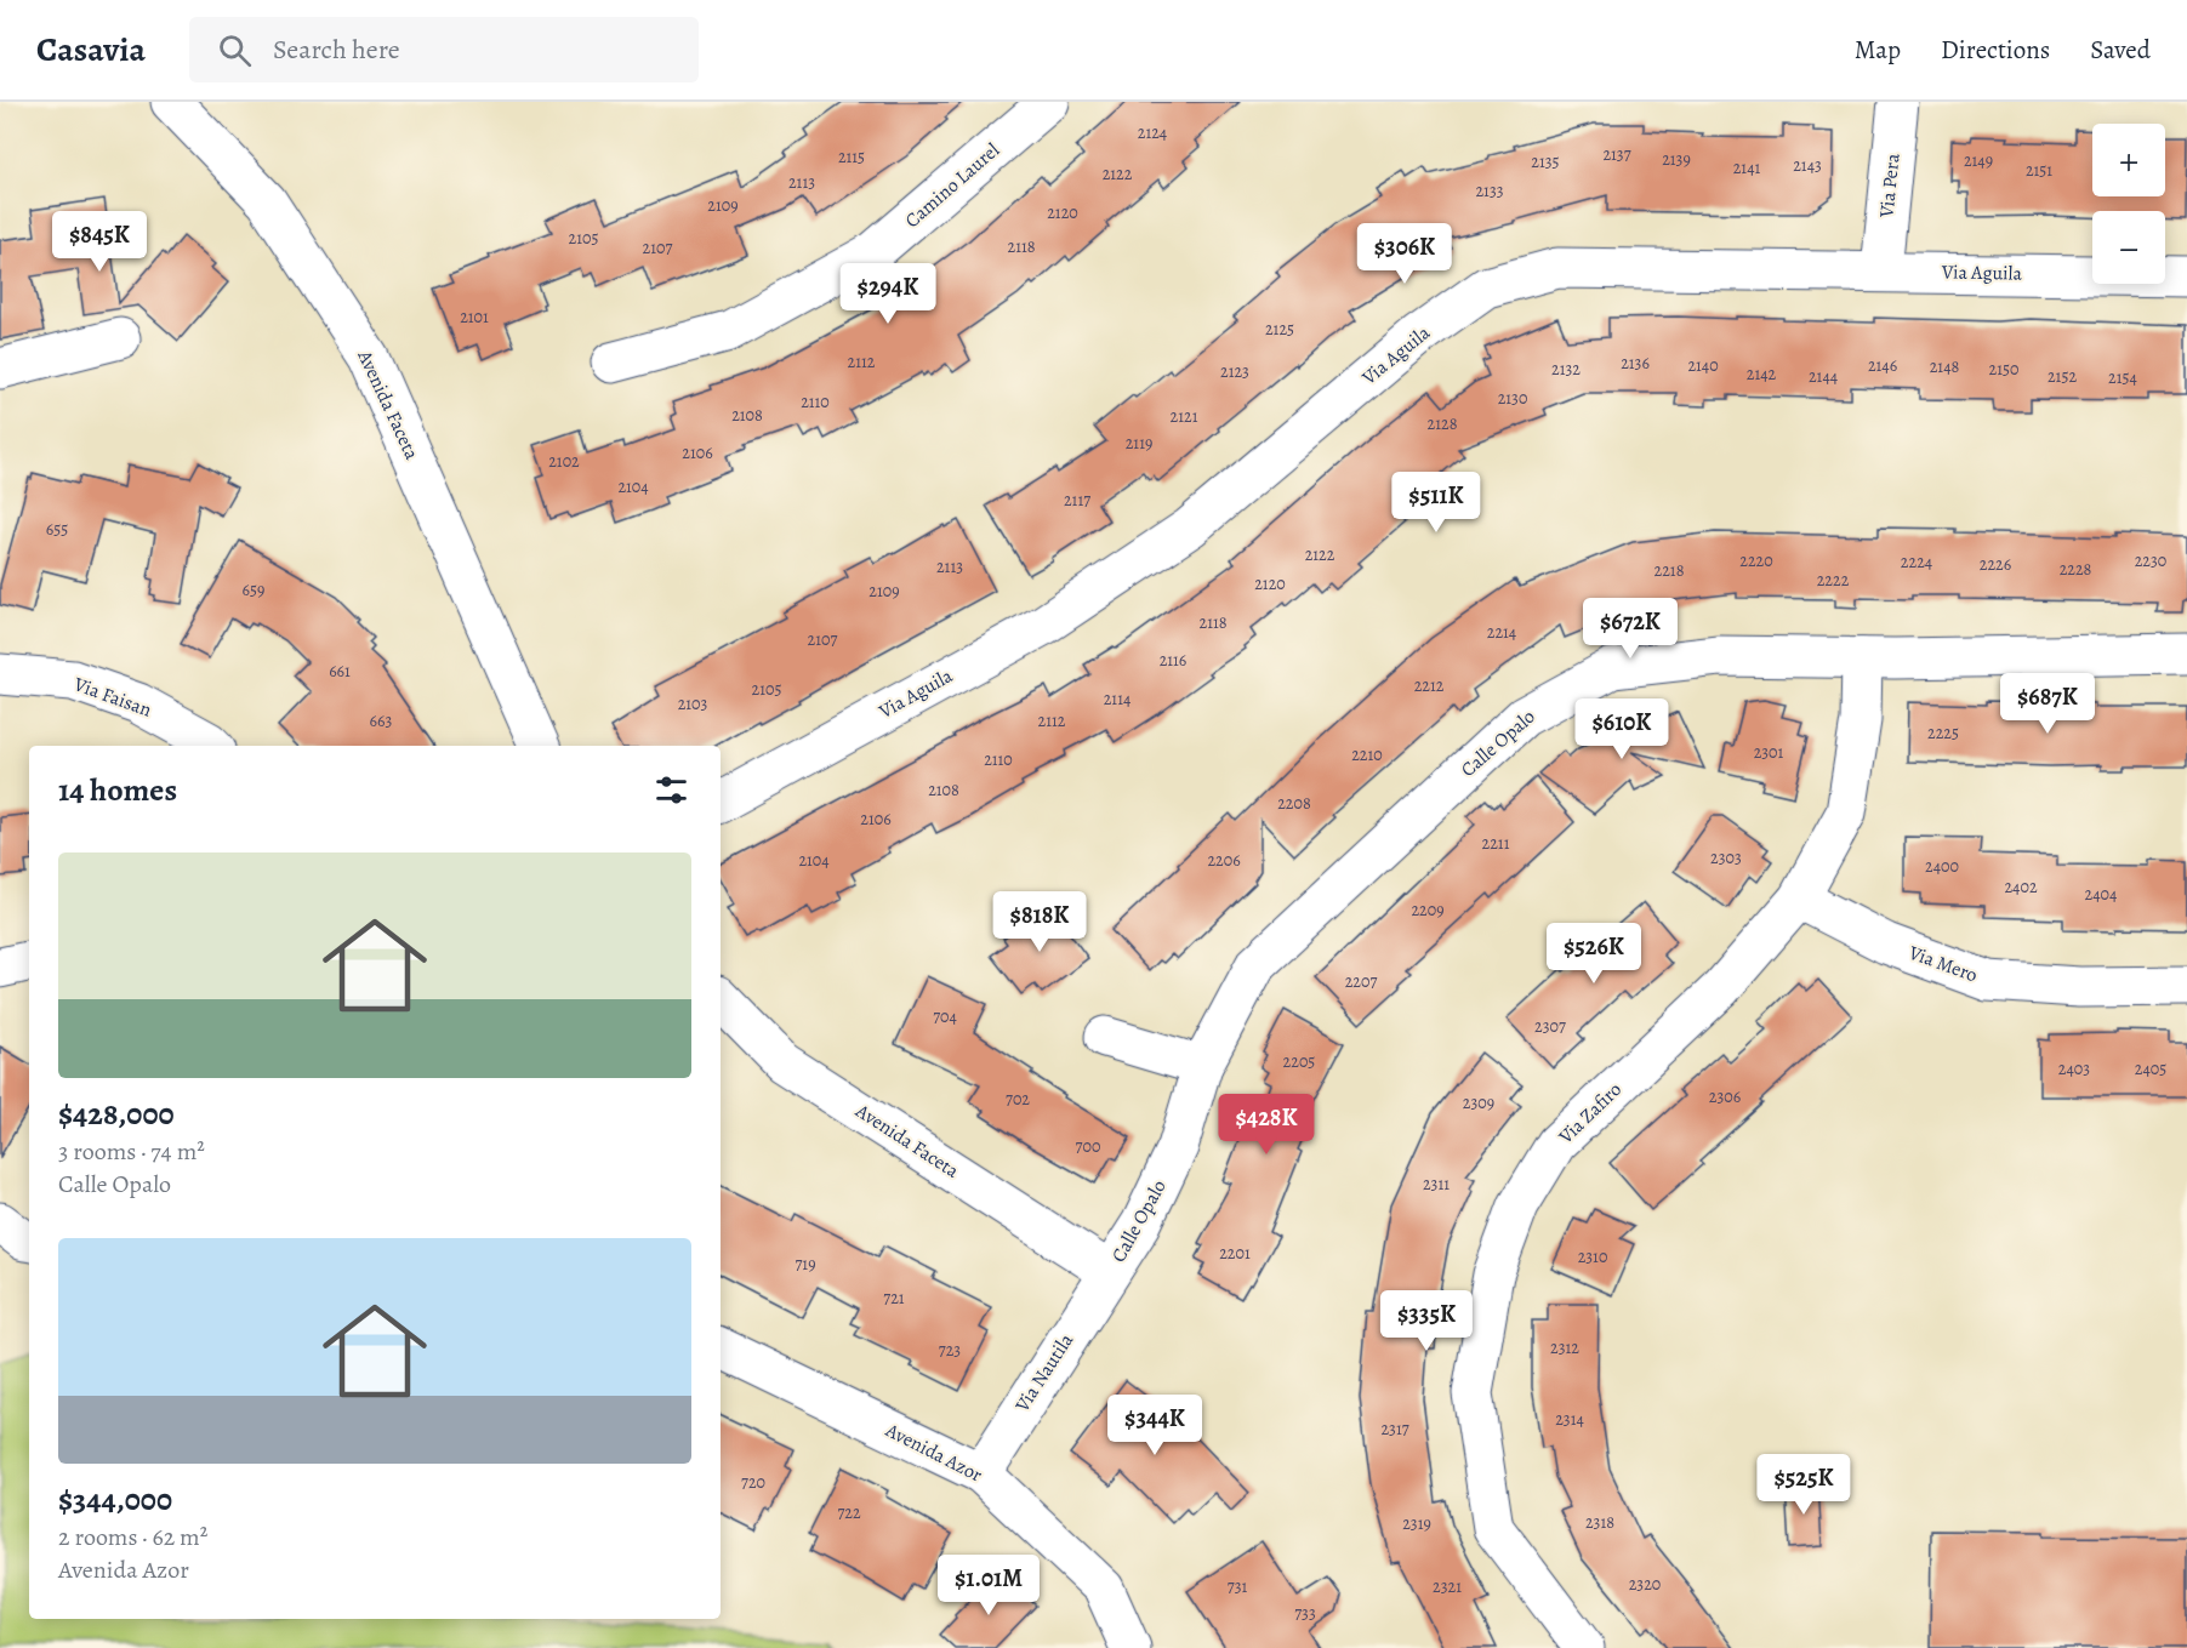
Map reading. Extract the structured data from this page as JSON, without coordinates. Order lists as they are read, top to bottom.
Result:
{
  "streets": {
    "street": [
      "Camino Laurel",
      "Via Pera",
      "Via Aguila",
      "Avenida Faceta",
      "Via Faisan",
      "Calle Opalo",
      "Via Mero",
      "Via Zafiro",
      "Via Nautila",
      "Avenida Azor"
    ]
  },
  "crossings": [
    ["Via Pera", "Via Aguila"],
    ["Avenida Faceta", "Calle Opalo"],
    ["Avenida Faceta", "Via Nautila"],
    ["Calle Opalo", "Via Zafiro"],
    ["Calle Opalo", "Via Nautila"],
    ["Via Mero", "Via Zafiro"],
    ["Via Nautila", "Avenida Azor"]
  ],
  "house_numbers": [
    "2124",
    "2137",
    "2115",
    "2139",
    "2149",
    "2135",
    "2143",
    "2141",
    "2151",
    "2122",
    "2113",
    "2133",
    "2109",
    "2120",
    "2105",
    "2118",
    "2107",
    "2101",
    "2125",
    "2112",
    "2136",
    "2140",
    "2146",
    "2148",
    "2132",
    "2150",
    "2123",
    "2142",
    "2144",
    "2152",
    "2154",
    "2130",
    "2110",
    "2108",
    "2121",
    "2128",
    "2119",
    "2106",
    "2102",
    "2104",
    "2117",
    "655",
    "2122",
    "2220",
    "2230",
    "2224",
    "2226",
    "2113",
    "2228",
    "2218",
    "2222",
    "2120",
    "659",
    "2109",
    "2118",
    "2214",
    "2107",
    "2116",
    "661",
    "2212",
    "2105",
    "2114",
    "2103",
    "663",
    "2112",
    "2225",
    "2301",
    "2210",
    "2110",
    "2108",
    "2208",
    "2106",
    "2211",
    "2303",
    "2104",
    "2206",
    "2400",
    "2402",
    "2404",
    "2209",
    "2207",
    "704",
    "2307",
    "2205",
    "2403",
    "2405",
    "2306",
    "702",
    "2309",
    "700",
    "2311",
    "2201",
    "2310",
    "719",
    "721",
    "2312",
    "723",
    "2314",
    "2317",
    "720",
    "722",
    "2318",
    "2319",
    "2320",
    "731",
    "2321",
    "733"
  ],
  "page": {
    "header": "Casavia",
    "search": "Search here",
    "nav": ["Map", "Directions", "Saved"],
    "map_buttons": ["+", "−"],
    "price": [
      "$845K",
      "$306K",
      "$294K",
      "$511K",
      "$672K",
      "$687K",
      "$610K",
      "$818K",
      "$526K",
      "$428K",
      "$335K",
      "$344K",
      "$525K",
      "$1.01M"
    ],
    "heading": "14 homes",
    "list": [
      {
        "name": "$428,000",
        "note": "3 rooms · 74 m² · Calle Opalo"
      },
      {
        "name": "$344,000",
        "note": "2 rooms · 62 m² · Avenida Azor"
      }
    ]
  }
}
